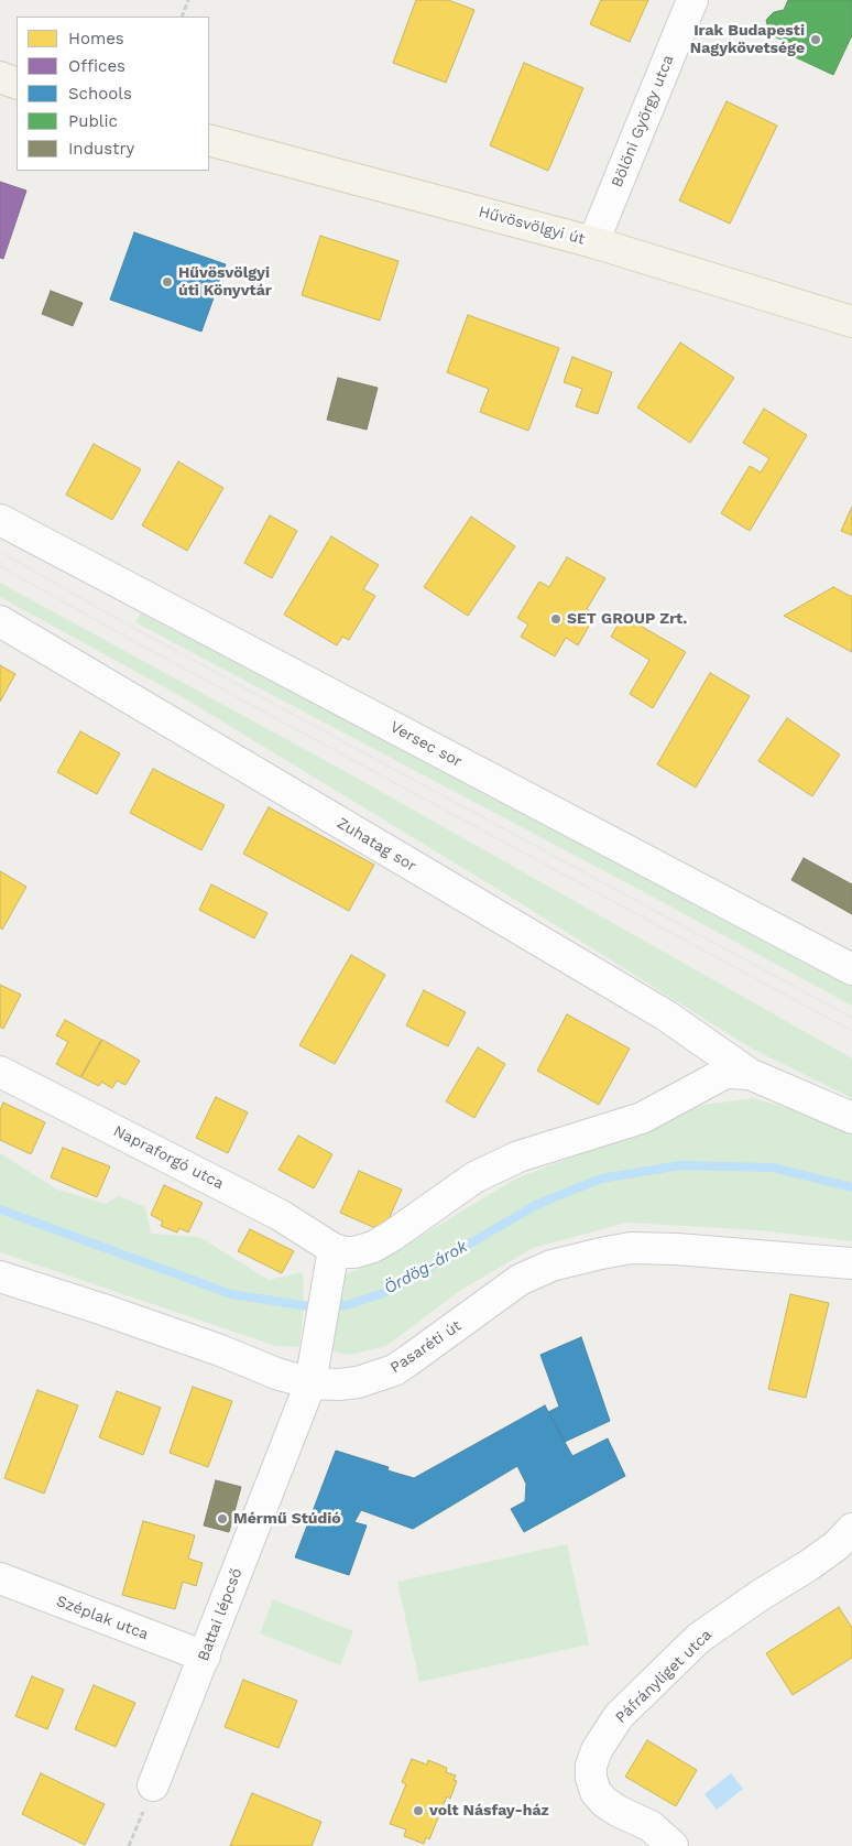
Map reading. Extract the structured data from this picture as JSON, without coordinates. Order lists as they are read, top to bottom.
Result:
{
  "streets": {
    "main road": ["Hűvösvölgyi út"],
    "street": [
      "Bölöni György utca",
      "Versec sor",
      "Zuhatag sor",
      "Napraforgó utca",
      "Pasaréti út",
      "Battai lépcső",
      "Széplak utca",
      "Páfrányliget utca"
    ]
  },
  "crossings": [
    ["Bölöni György utca", "Hűvösvölgyi út"],
    ["Zuhatag sor", "Napraforgó utca"],
    ["Zuhatag sor", "Battai lépcső"],
    ["Napraforgó utca", "Battai lépcső"],
    ["Pasaréti út", "Battai lépcső"],
    ["Battai lépcső", "Széplak utca"]
  ],
  "water": ["Ördög-árok"],
  "places": [
    "Irak Budapesti Nagykövetsége",
    "Hűvösvölgyi úti Könyvtár",
    "SET GROUP Zrt.",
    "Mérmű Stúdió",
    "volt Násfay-ház"
  ],
  "legend": [
    "Homes",
    "Offices",
    "Schools",
    "Public",
    "Industry"
  ]
}
